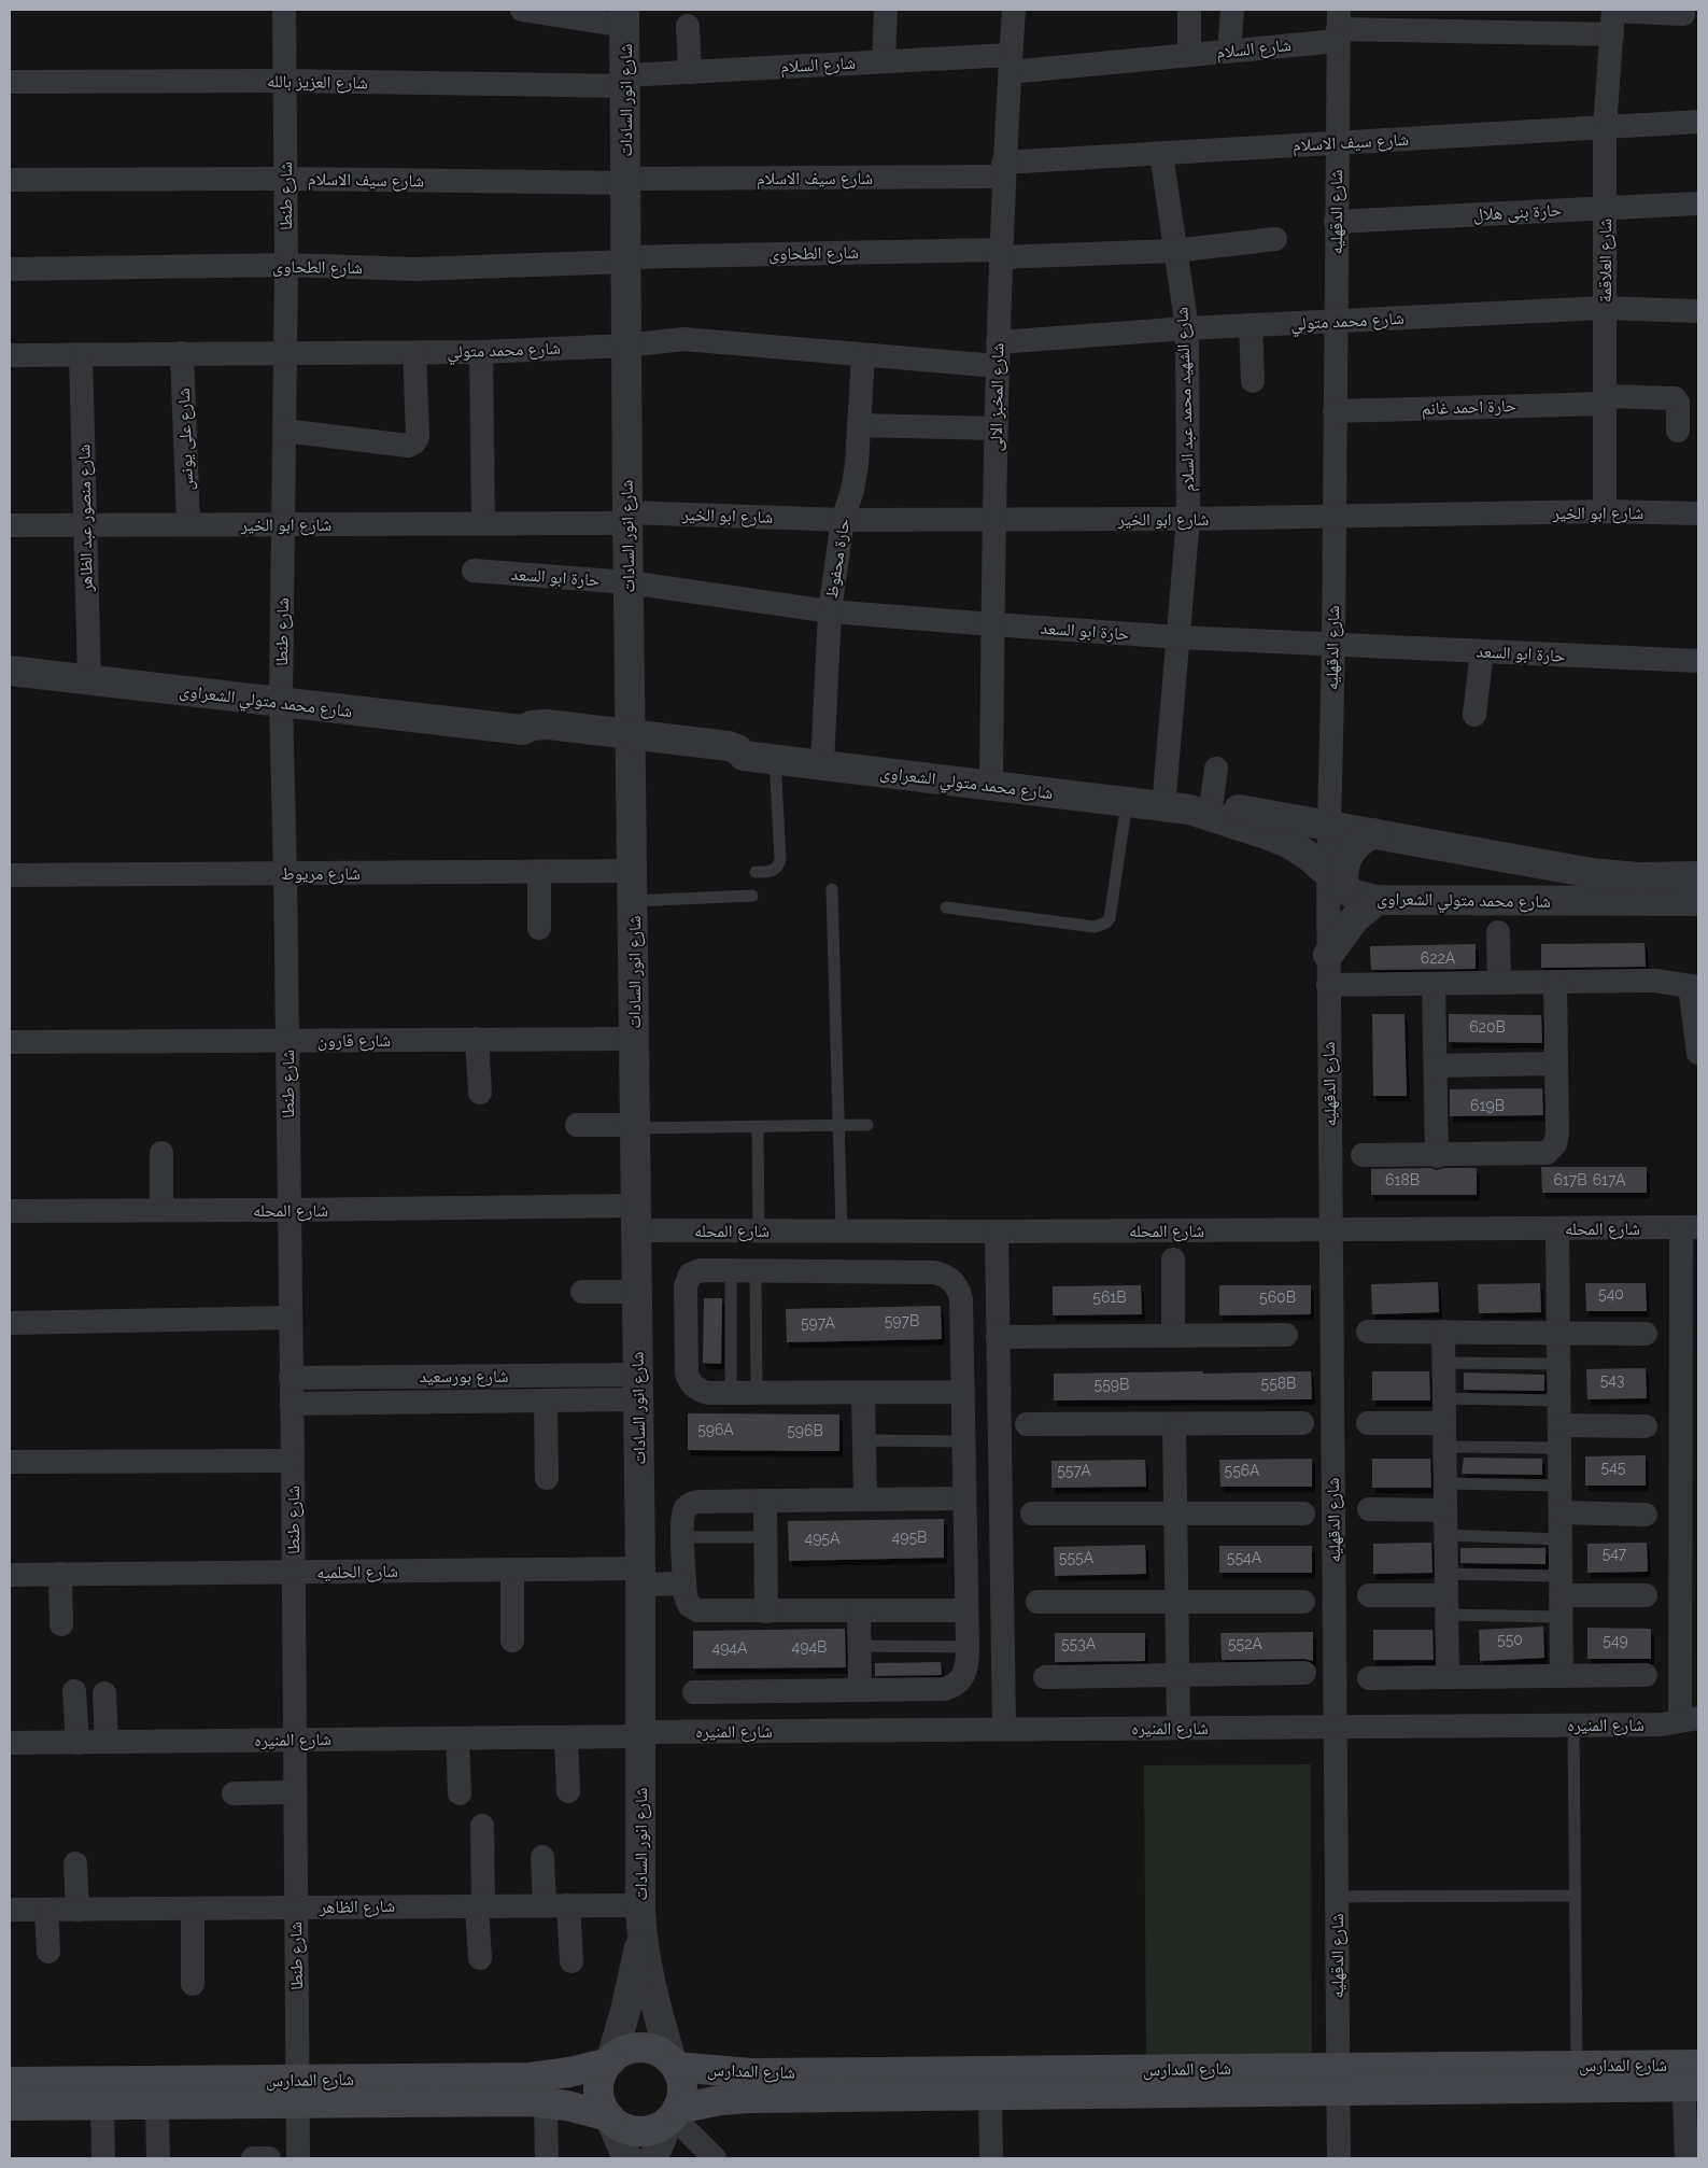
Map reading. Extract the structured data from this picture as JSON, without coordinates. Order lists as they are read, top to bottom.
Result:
{
  "streets": {
    "main road": ["شارع المدارس"],
    "street": [
      "شارع السلام",
      "شارع العزيز بالله",
      "شارع انور السادات",
      "شارع سيف الاسلام",
      "شارع طنطا",
      "شارع الدقهليه",
      "حارة بنى هلال",
      "شارع الطحاوى",
      "شارع العلاقمة",
      "شارع محمد متولي",
      "شارع المخبز الالى",
      "شارع الشهيد محمد عبد السلام",
      "حارة احمد غانم",
      "شارع على يونس",
      "شارع ابو الخير",
      "شارع منصور عبد الظاهر",
      "حارة محفوظ",
      "حارة ابو السعد",
      "شارع محمد متولي الشعراوى",
      "شارع مريوط",
      "شارع قارون",
      "شارع المحله",
      "شارع بورسعيد",
      "شارع الحلميه",
      "شارع المنيره",
      "شارع الظاهر"
    ]
  },
  "crossings": [
    ["شارع السلام", "شارع العزيز بالله"],
    ["شارع السلام", "شارع انور السادات"],
    ["شارع السلام", "شارع الدقهليه"],
    ["شارع السلام", "شارع العلاقمة"],
    ["شارع السلام", "شارع المخبز الالى"],
    ["شارع العزيز بالله", "شارع انور السادات"],
    ["شارع العزيز بالله", "شارع طنطا"],
    ["شارع انور السادات", "شارع سيف الاسلام"],
    ["شارع انور السادات", "شارع الطحاوى"],
    ["شارع انور السادات", "شارع محمد متولي"],
    ["شارع انور السادات", "شارع ابو الخير"],
    ["شارع انور السادات", "حارة ابو السعد"],
    ["شارع انور السادات", "شارع محمد متولي الشعراوى"],
    ["شارع انور السادات", "شارع مريوط"],
    ["شارع انور السادات", "شارع قارون"],
    ["شارع انور السادات", "شارع المحله"],
    ["شارع انور السادات", "شارع بورسعيد"],
    ["شارع انور السادات", "شارع الحلميه"],
    ["شارع انور السادات", "شارع المنيره"],
    ["شارع انور السادات", "شارع الظاهر"],
    ["شارع انور السادات", "شارع المدارس"],
    ["شارع سيف الاسلام", "شارع طنطا"],
    ["شارع سيف الاسلام", "شارع الدقهليه"],
    ["شارع سيف الاسلام", "شارع العلاقمة"],
    ["شارع سيف الاسلام", "شارع المخبز الالى"],
    ["شارع سيف الاسلام", "شارع الشهيد محمد عبد السلام"],
    ["شارع طنطا", "شارع الطحاوى"],
    ["شارع طنطا", "شارع محمد متولي"],
    ["شارع طنطا", "شارع ابو الخير"],
    ["شارع طنطا", "شارع محمد متولي الشعراوى"],
    ["شارع طنطا", "شارع مريوط"],
    ["شارع طنطا", "شارع قارون"],
    ["شارع طنطا", "شارع المحله"],
    ["شارع طنطا", "شارع بورسعيد"],
    ["شارع طنطا", "شارع الحلميه"],
    ["شارع طنطا", "شارع المنيره"],
    ["شارع طنطا", "شارع الظاهر"],
    ["شارع طنطا", "شارع المدارس"],
    ["شارع الدقهليه", "حارة بنى هلال"],
    ["شارع الدقهليه", "شارع محمد متولي"],
    ["شارع الدقهليه", "حارة احمد غانم"],
    ["شارع الدقهليه", "شارع ابو الخير"],
    ["شارع الدقهليه", "حارة ابو السعد"],
    ["شارع الدقهليه", "شارع محمد متولي الشعراوى"],
    ["شارع الدقهليه", "شارع المحله"],
    ["شارع الدقهليه", "شارع المنيره"],
    ["شارع الدقهليه", "شارع المدارس"],
    ["حارة بنى هلال", "شارع العلاقمة"],
    ["شارع الطحاوى", "شارع المخبز الالى"],
    ["شارع الطحاوى", "شارع الشهيد محمد عبد السلام"],
    ["شارع العلاقمة", "شارع محمد متولي"],
    ["شارع العلاقمة", "حارة احمد غانم"],
    ["شارع العلاقمة", "شارع ابو الخير"],
    ["شارع محمد متولي", "شارع المخبز الالى"],
    ["شارع محمد متولي", "شارع الشهيد محمد عبد السلام"],
    ["شارع محمد متولي", "شارع على يونس"],
    ["شارع محمد متولي", "شارع منصور عبد الظاهر"],
    ["شارع محمد متولي", "حارة محفوظ"],
    ["شارع المخبز الالى", "شارع ابو الخير"],
    ["شارع المخبز الالى", "حارة ابو السعد"],
    ["شارع المخبز الالى", "شارع محمد متولي الشعراوى"],
    ["شارع الشهيد محمد عبد السلام", "شارع ابو الخير"],
    ["شارع الشهيد محمد عبد السلام", "حارة ابو السعد"],
    ["شارع الشهيد محمد عبد السلام", "شارع محمد متولي الشعراوى"],
    ["شارع على يونس", "شارع ابو الخير"],
    ["شارع ابو الخير", "شارع منصور عبد الظاهر"],
    ["شارع ابو الخير", "حارة محفوظ"],
    ["شارع منصور عبد الظاهر", "شارع محمد متولي الشعراوى"],
    ["حارة محفوظ", "حارة ابو السعد"],
    ["حارة محفوظ", "شارع محمد متولي الشعراوى"]
  ],
  "house_numbers": [
    "622A",
    "620B",
    "619B",
    "618B",
    "617B",
    "617A",
    "540",
    "561B",
    "560B",
    "597B",
    "597A",
    "543",
    "558B",
    "559B",
    "596A",
    "596B",
    "545",
    "557A",
    "556A",
    "495B",
    "495A",
    "547",
    "555A",
    "554A",
    "550",
    "549",
    "553A",
    "552A",
    "494B",
    "494A"
  ]
}
